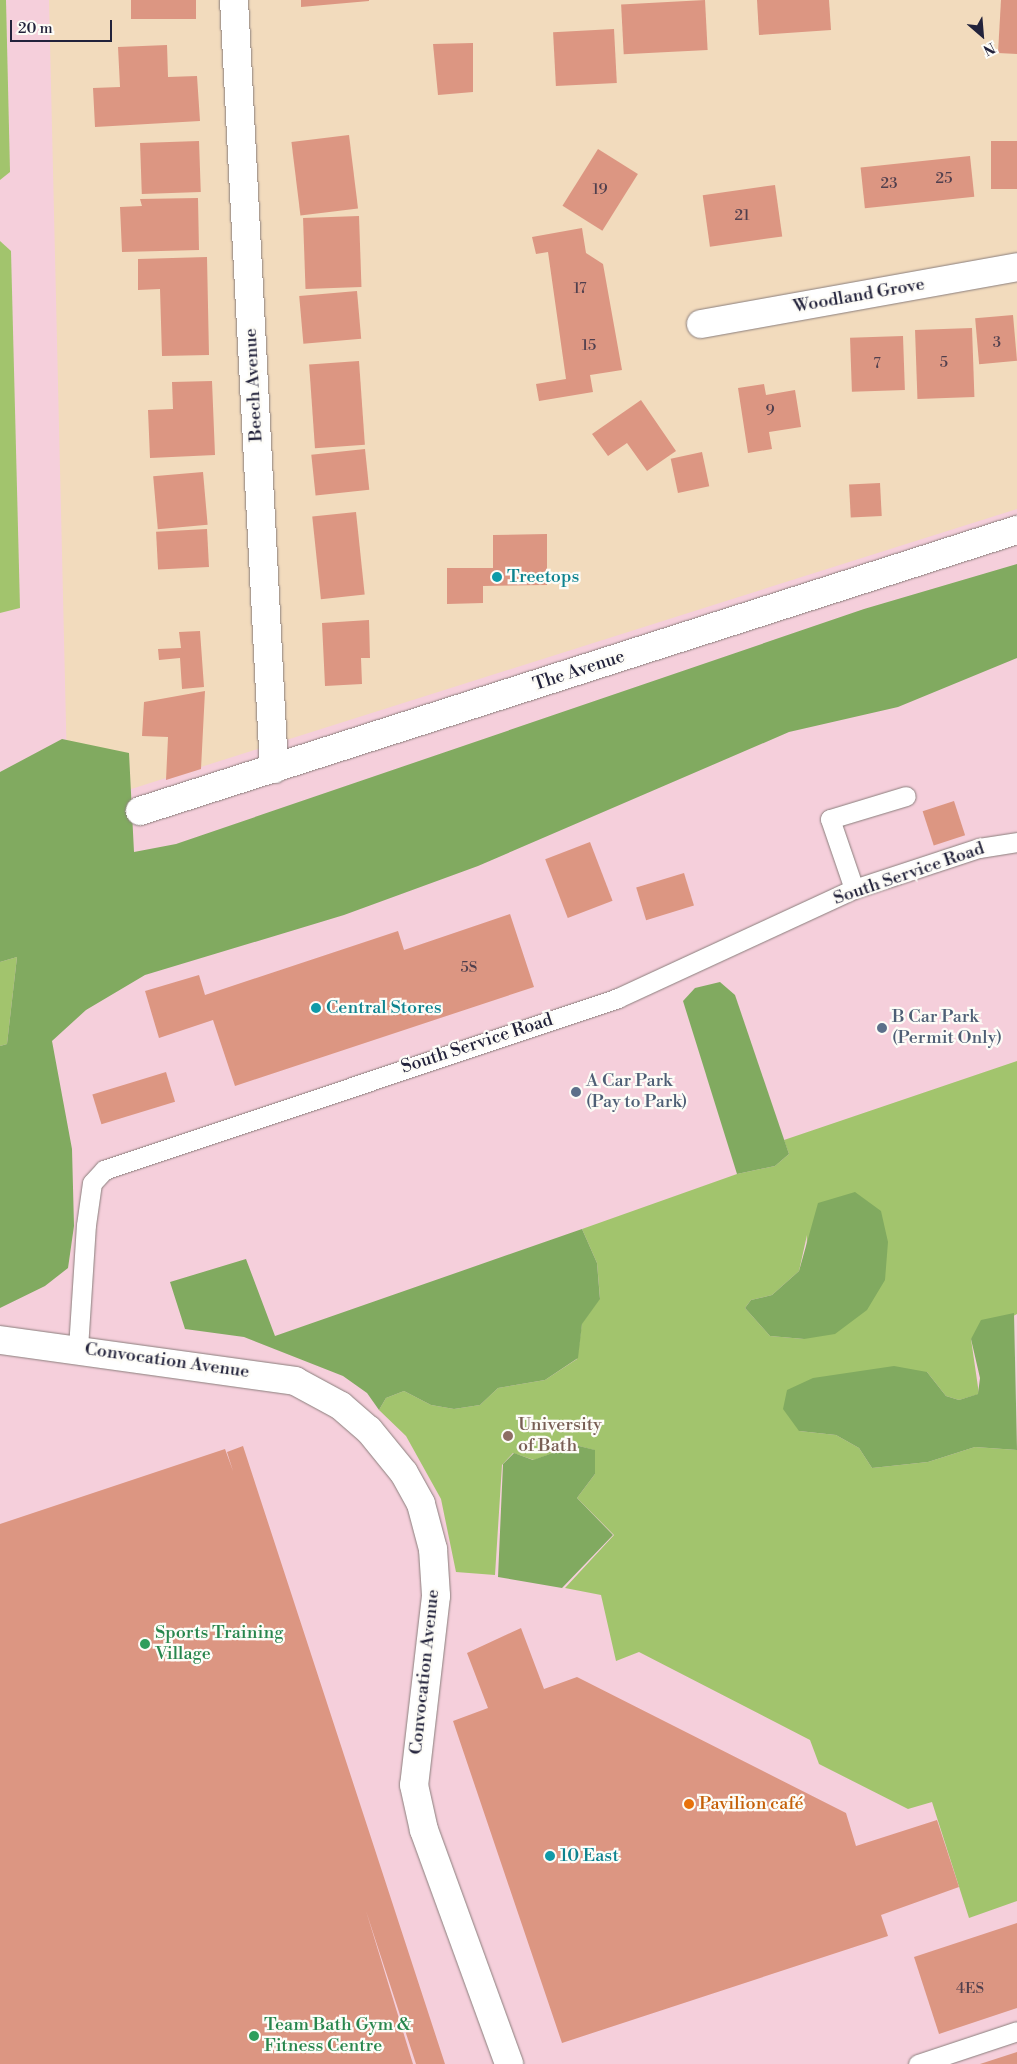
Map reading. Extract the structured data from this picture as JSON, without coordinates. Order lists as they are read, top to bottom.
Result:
{
  "streets": {
    "street": [
      "Woodland Grove",
      "Beech Avenue",
      "The Avenue",
      "Convocation Avenue"
    ],
    "lane": ["South Service Road"]
  },
  "crossings": [
    ["Beech Avenue", "The Avenue"],
    ["South Service Road", "Convocation Avenue"]
  ],
  "places": [
    "Treetops",
    "Central Stores",
    "B Car Park (Permit Only)",
    "A Car Park (Pay to Park)",
    "University of Bath",
    "Sports Training Village",
    "Pavilion café",
    "10 East",
    "Team Bath Gym & Fitness Centre"
  ],
  "house_numbers": [
    "25",
    "23",
    "19",
    "21",
    "17",
    "3",
    "15",
    "5",
    "7",
    "9",
    "5S",
    "4ES"
  ],
  "scale_bar": "20 m",
  "north": "bottom right"
}
